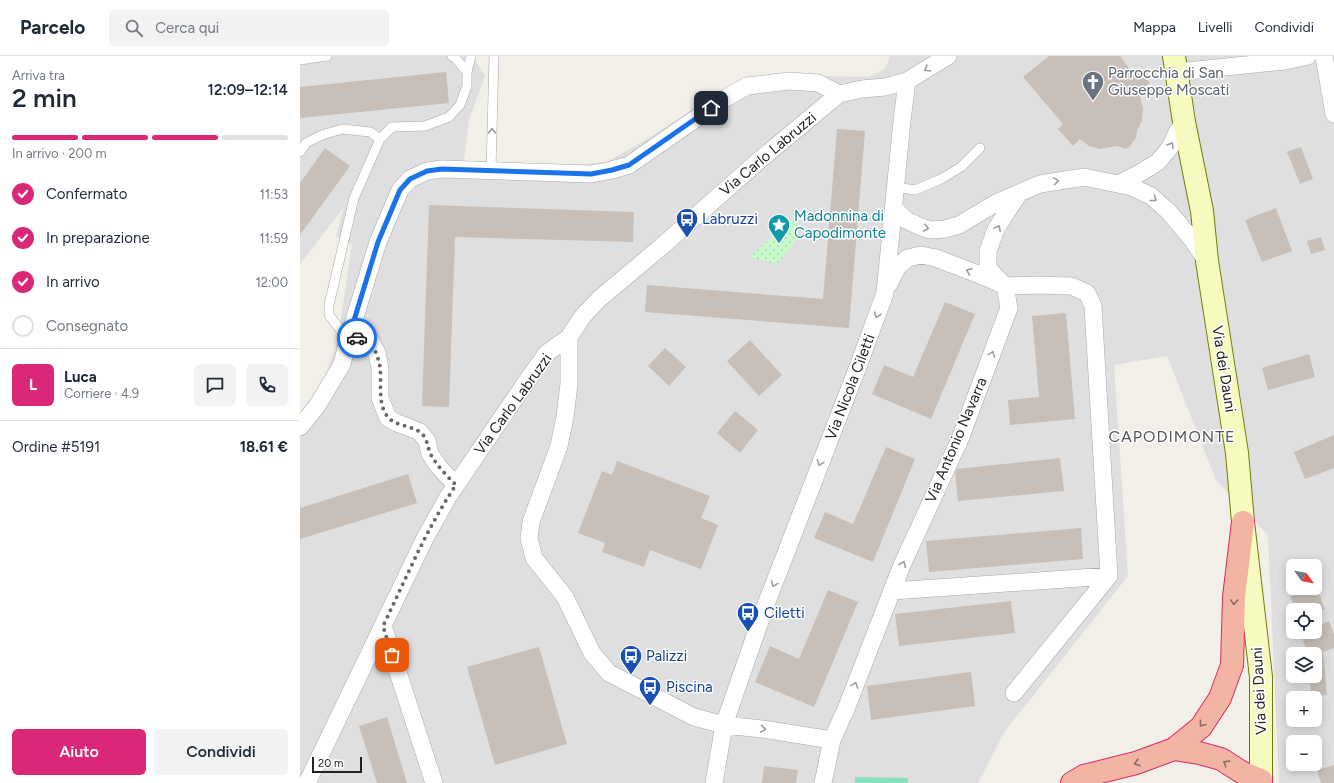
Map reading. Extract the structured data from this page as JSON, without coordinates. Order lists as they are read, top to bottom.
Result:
{
  "streets": {
    "main road": ["Via dei Dauni"],
    "street": ["Via Carlo Labruzzi", "Via Nicola Ciletti", "Via Antonio Navarra"]
  },
  "crossings": [
    ["Via Carlo Labruzzi", "Via Nicola Ciletti"]
  ],
  "one_way": ["Via Nicola Ciletti", "Via Antonio Navarra"],
  "districts": ["CAPODIMONTE"],
  "places": {
    "church": ["Parrocchia di San Giuseppe Moscati"],
    "bus stop": [
      "Labruzzi",
      "Ciletti",
      "Palizzi",
      "Piscina"
    ],
    "place": ["Madonnina di Capodimonte"]
  },
  "scale_bar": "20 m",
  "north": "bottom right",
  "page": {
    "header": "Parcelo",
    "search": "Cerca qui",
    "nav": ["Mappa", "Livelli", "Condividi"],
    "heading": ["2 min", "Arriva tra", "12:09–12:14"],
    "panel": [
      "Luca",
      "Corriere · 4.9",
      "Ordine #5191",
      "18.61 €"
    ],
    "bar": "In arrivo · 200 m",
    "list": [
      ["Confermato", "11:53"],
      ["In preparazione", "11:59"],
      ["In arrivo", "12:00"],
      "Consegnato"
    ],
    "round": "L",
    "map_buttons": ["+", "−"],
    "buttons": ["Aiuto", "Condividi"],
    "scale": "20 m"
  }
}
